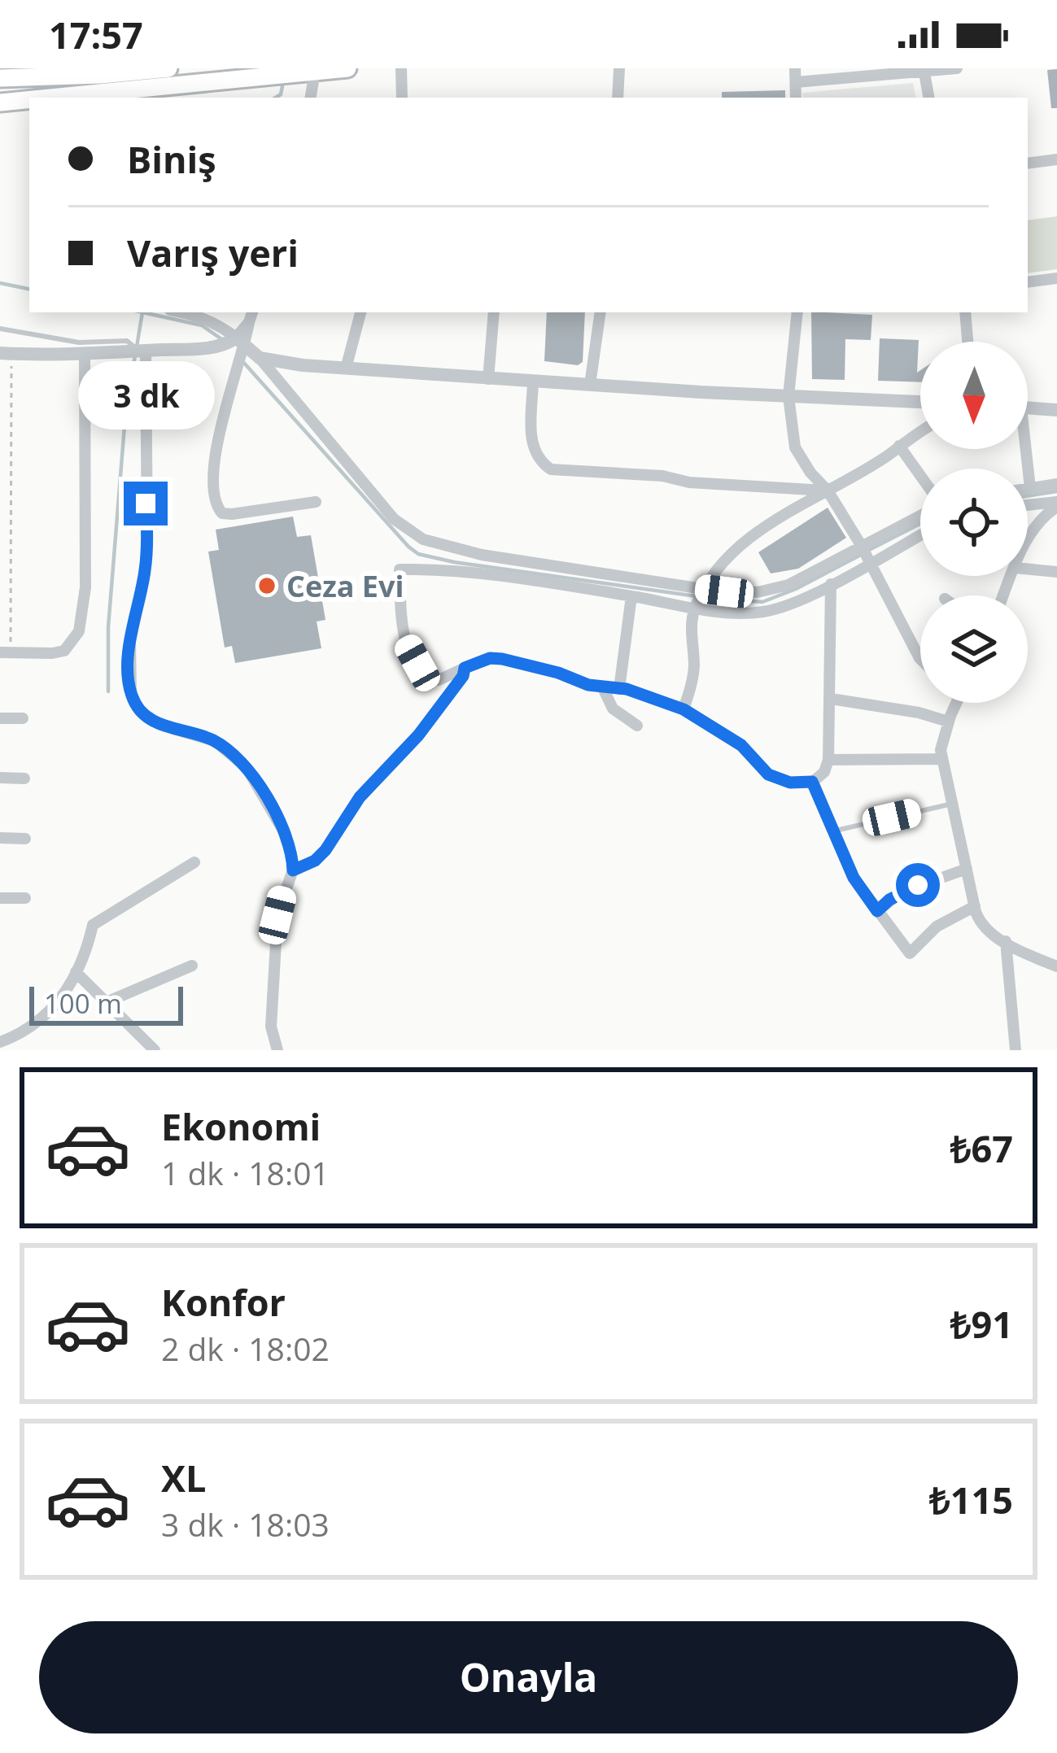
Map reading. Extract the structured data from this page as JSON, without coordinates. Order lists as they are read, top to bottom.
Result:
{
  "places": ["Ceza Evi"],
  "scale_bar": "100 m",
  "north": "bottom",
  "page": {
    "status": "17:57",
    "banner": ["Biniş", "Varış yeri"],
    "bubble": "3 dk",
    "scale": "100 m",
    "list": [
      {
        "name": "Ekonomi",
        "note": "1 dk · 18:01",
        "value": "₺67"
      },
      {
        "name": "Konfor",
        "note": "2 dk · 18:02",
        "value": "₺91"
      },
      {
        "name": "XL",
        "note": "3 dk · 18:03",
        "value": "₺115"
      }
    ],
    "buttons": "Onayla"
  }
}
